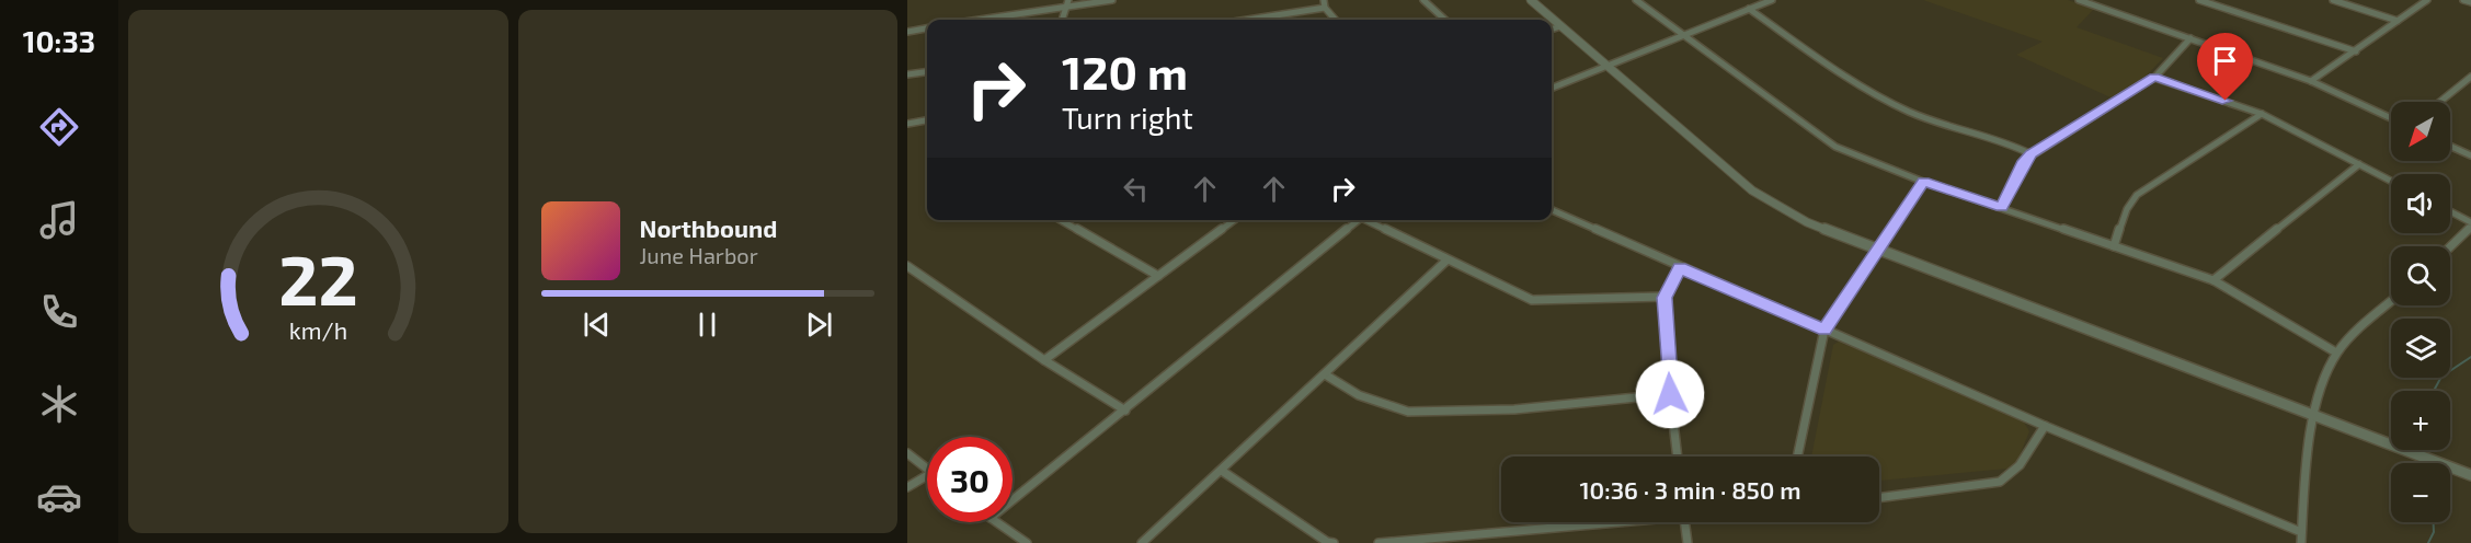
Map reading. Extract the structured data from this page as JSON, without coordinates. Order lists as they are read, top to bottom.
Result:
{
  "north": "bottom left",
  "page": {
    "tabs": "10:33",
    "turn": ["120 m", "Turn right"],
    "map_buttons": ["+", "−"],
    "song": ["Northbound", "June Harbor"],
    "limit": "30",
    "trip": "10:36 · 3 min · 850 m",
    "gauge": ["22", "km/h"]
  }
}
